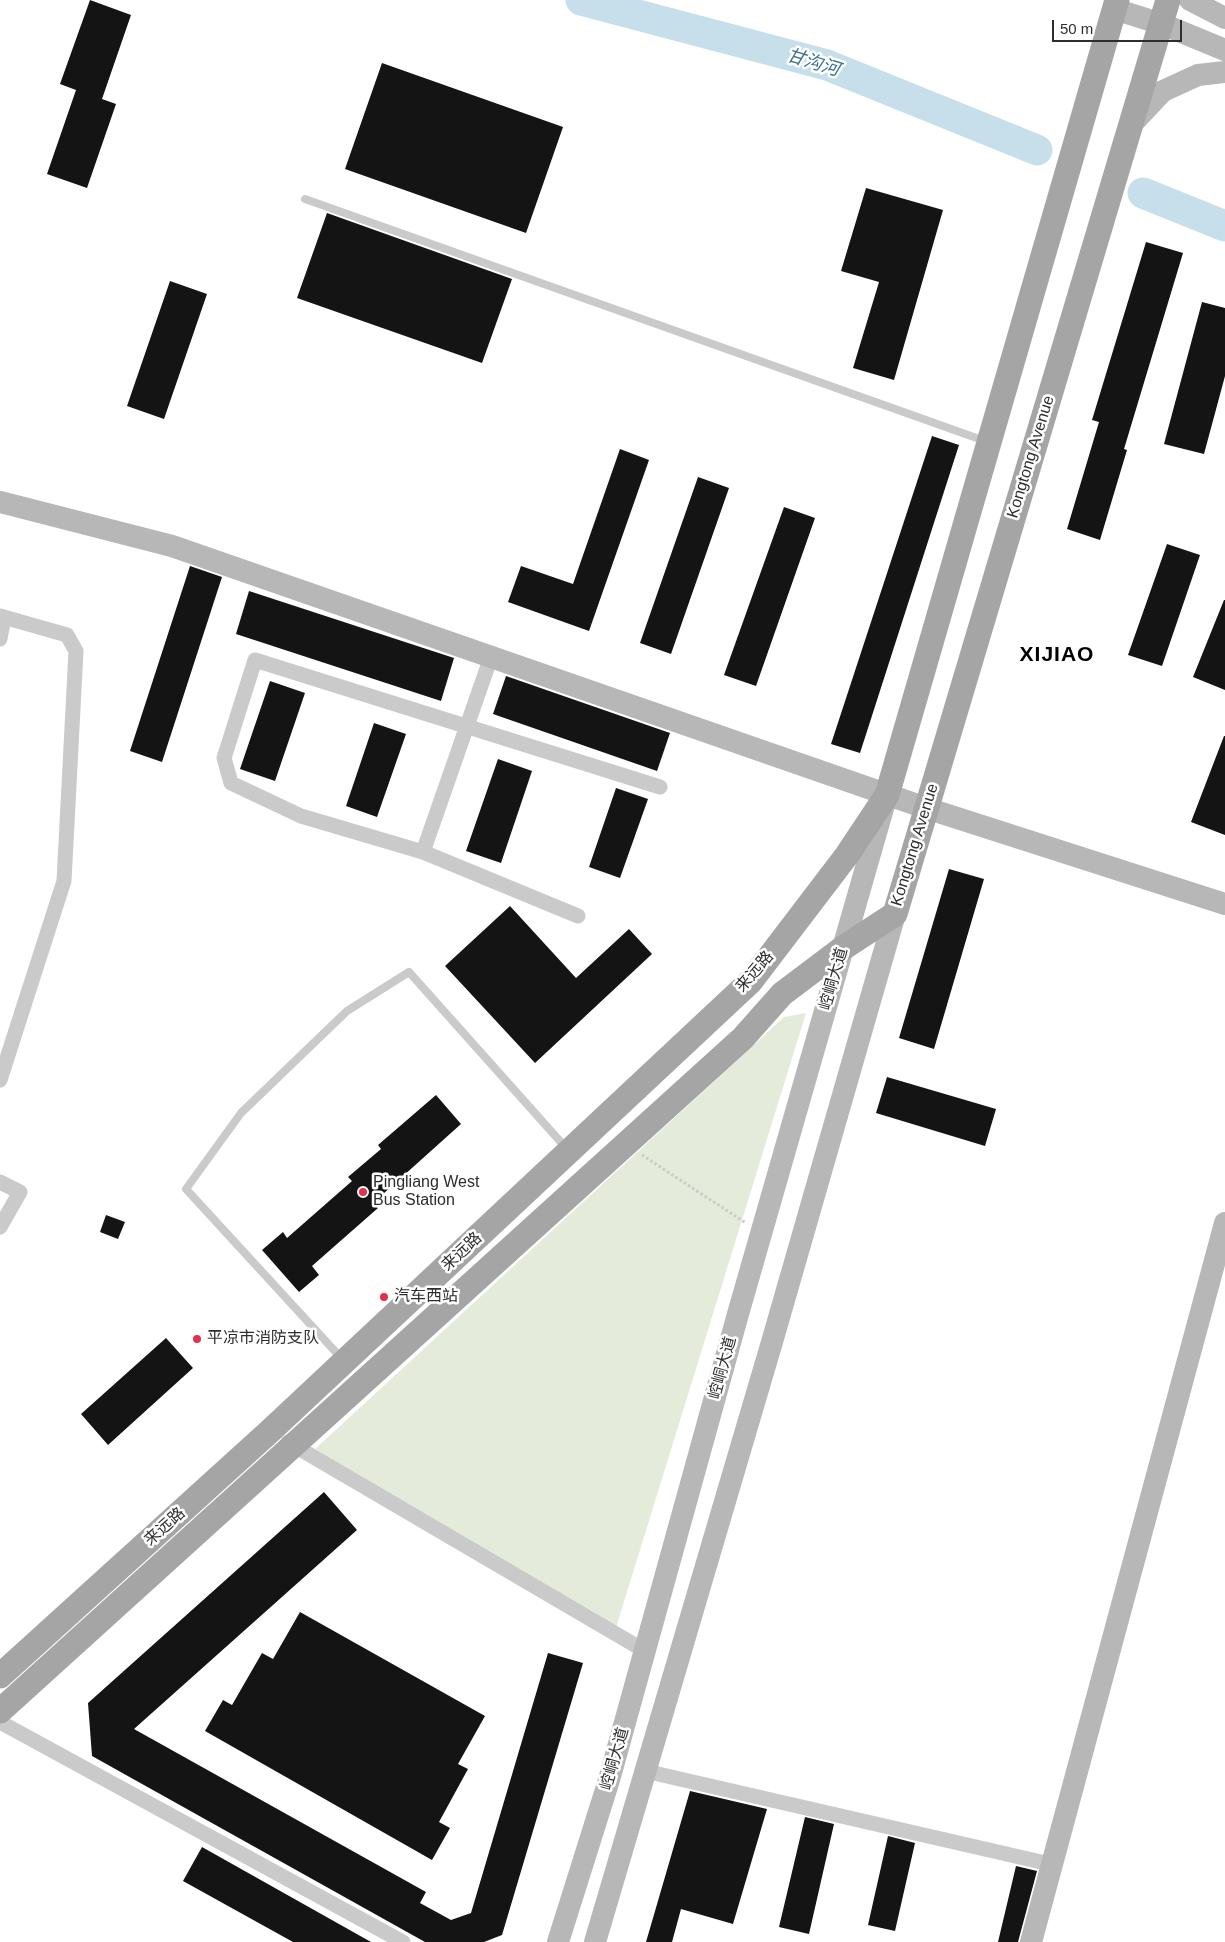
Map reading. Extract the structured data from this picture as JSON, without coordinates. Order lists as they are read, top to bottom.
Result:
{
  "streets": {
    "main road": ["Kongtong Avenue", "来远路", "崆峒大道"]
  },
  "crossings": [
    ["Kongtong Avenue", "来远路"],
    ["Kongtong Avenue", "崆峒大道"],
    ["来远路", "崆峒大道"]
  ],
  "districts": ["XIJIAO"],
  "water": ["甘沟河"],
  "places": ["Pingliang West Bus Station", "汽车西站", "平凉市消防支队"],
  "scale_bar": "50 m"
}
